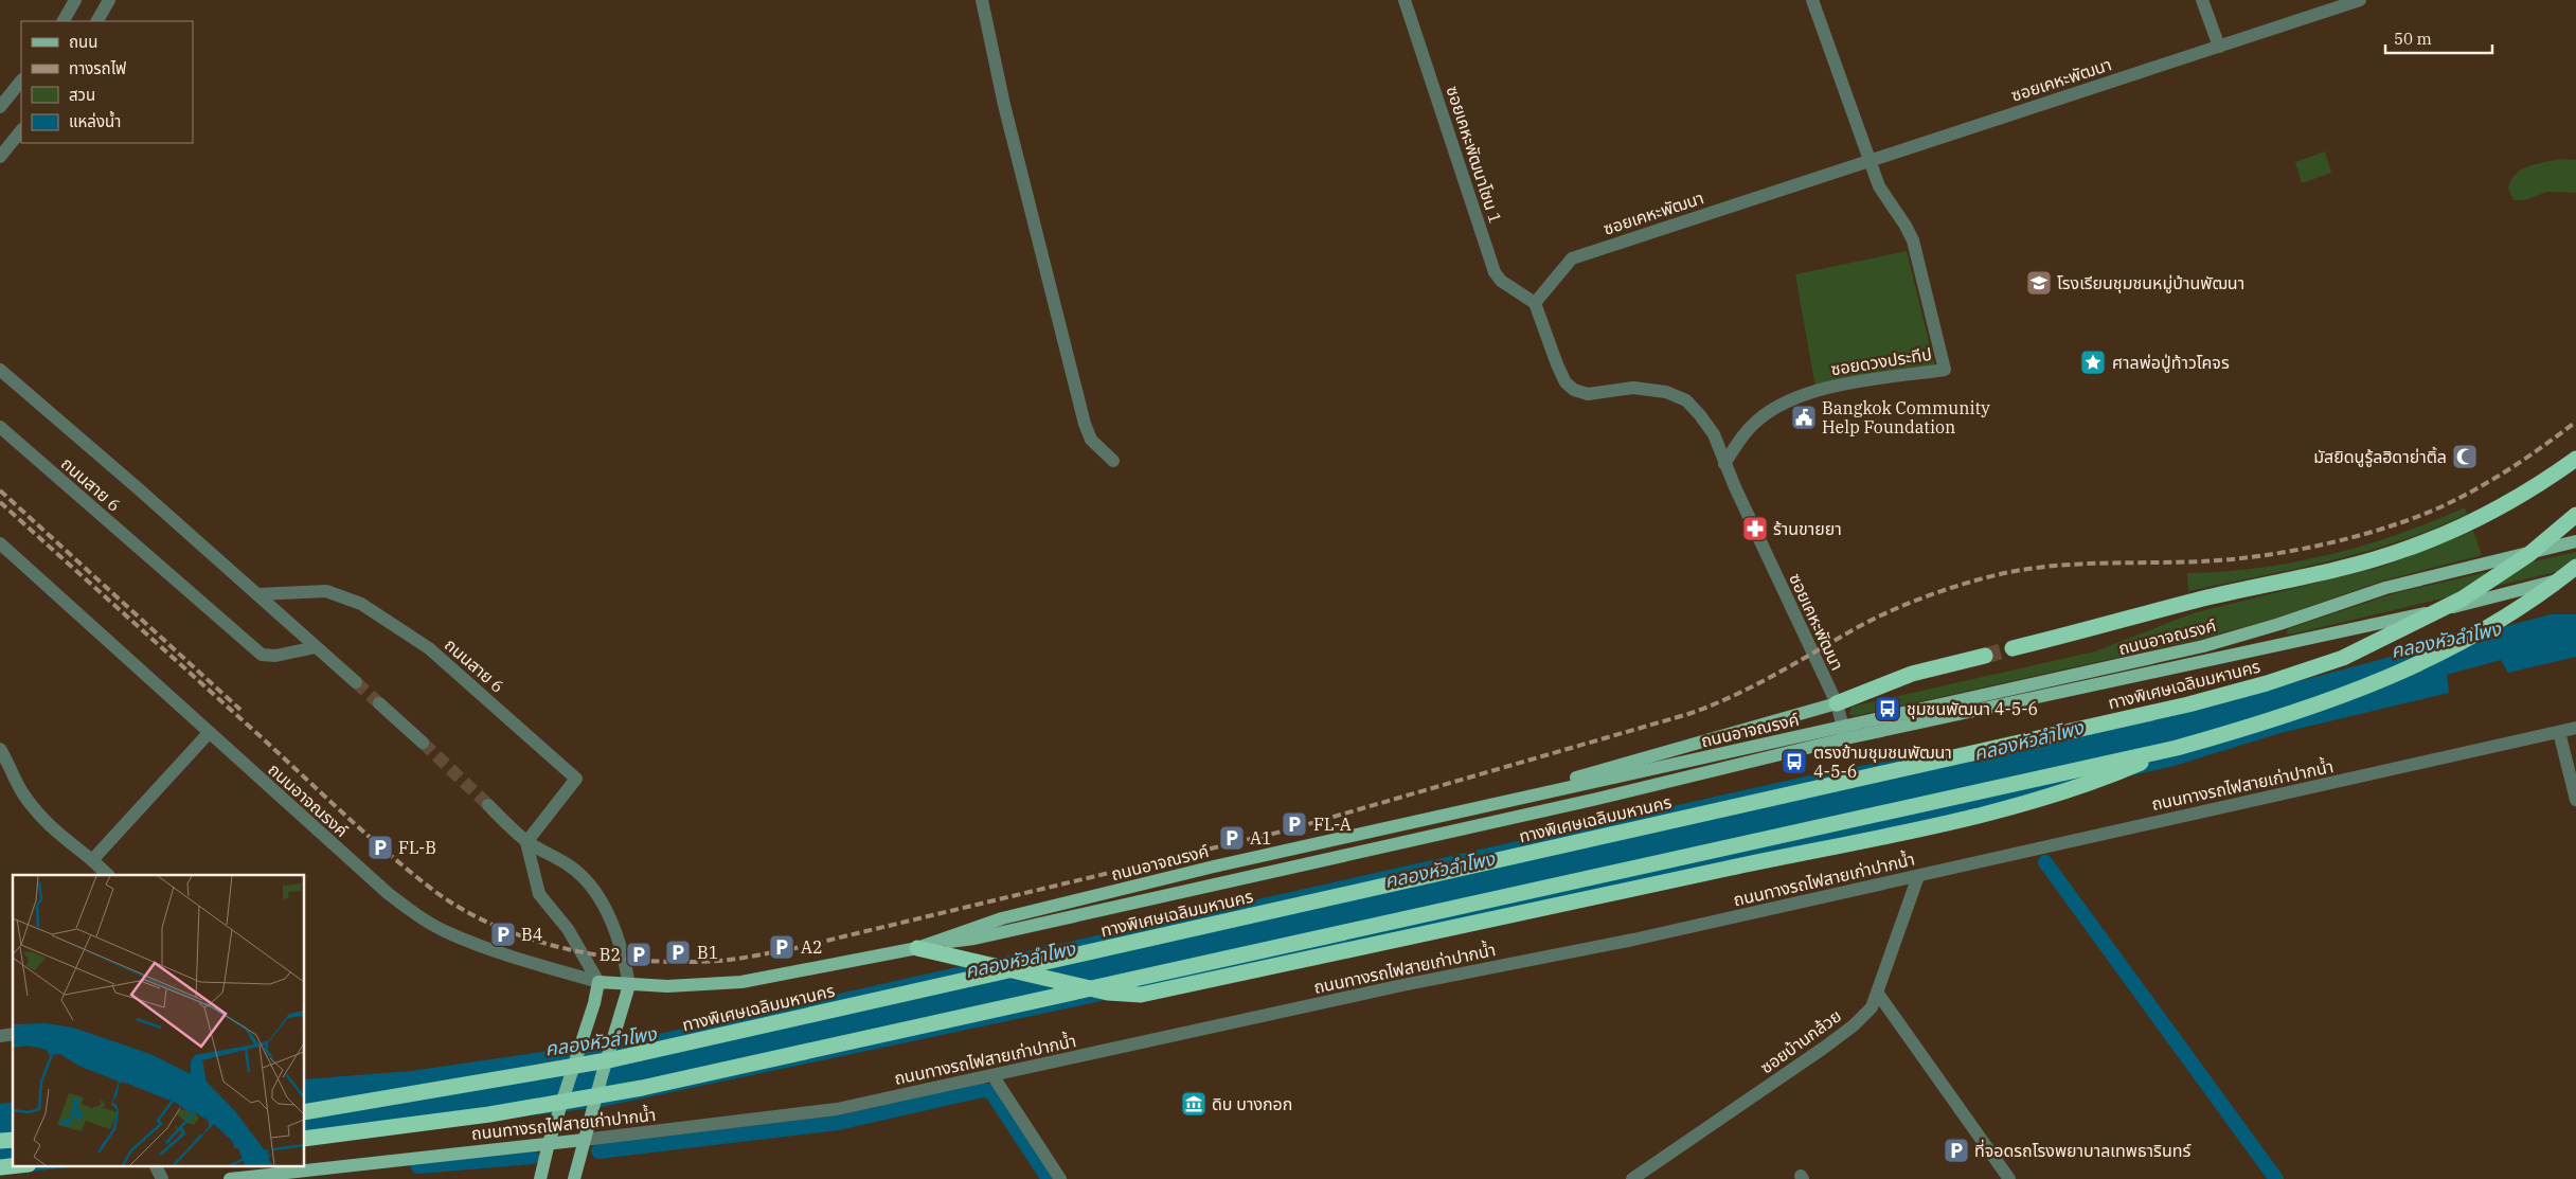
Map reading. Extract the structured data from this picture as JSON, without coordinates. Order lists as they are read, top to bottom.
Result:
{
  "streets": {
    "highway": ["ทางพิเศษเฉลิมมหานคร"],
    "main road": ["ถนนอาจณรงค์", "ถนนทางรถไฟสายเก่าปากน้ำ"],
    "street": [
      "ซอยเคหะพัฒนา",
      "ซอยเคหะพัฒนาโซน 1",
      "ซอยดวงประทีป",
      "ถนนสาย 6",
      "ซอยบ้านกล้วย"
    ]
  },
  "crossings": [
    ["ซอยเคหะพัฒนา", "ซอยเคหะพัฒนาโซน 1"],
    ["ซอยเคหะพัฒนา", "ซอยดวงประทีป"],
    ["ซอยเคหะพัฒนา", "ถนนอาจณรงค์"],
    ["ถนนทางรถไฟสายเก่าปากน้ำ", "ซอยบ้านกล้วย"]
  ],
  "water": ["คลองหัวลำโพง"],
  "places": {
    "school or university": ["โรงเรียนชุมชนหมู่บ้านพัฒนา"],
    "place": ["ศาลพ่อปู่ท้าวโคจร"],
    "public building": ["Bangkok Community Help Foundation"],
    "mosque": ["มัสยิดนูรู้ลฮิดาย่าติ้ล"],
    "pharmacy": ["ร้านขายยา"],
    "bus stop": ["ชุมชนพัฒนา 4-5-6", "ตรงข้ามชุมชนพัฒนา 4-5-6"],
    "parking": [
      "FL-A",
      "A1",
      "FL-B",
      "B4",
      "A2",
      "B1",
      "B2",
      "ที่จอดรถโรงพยาบาลเทพธารินทร์"
    ],
    "museum": ["ดิบ บางกอก"]
  },
  "legend": [
    "ถนน",
    "ทางรถไฟ",
    "สวน",
    "แหล่งน้ำ"
  ],
  "scale_bar": "50 m"
}
